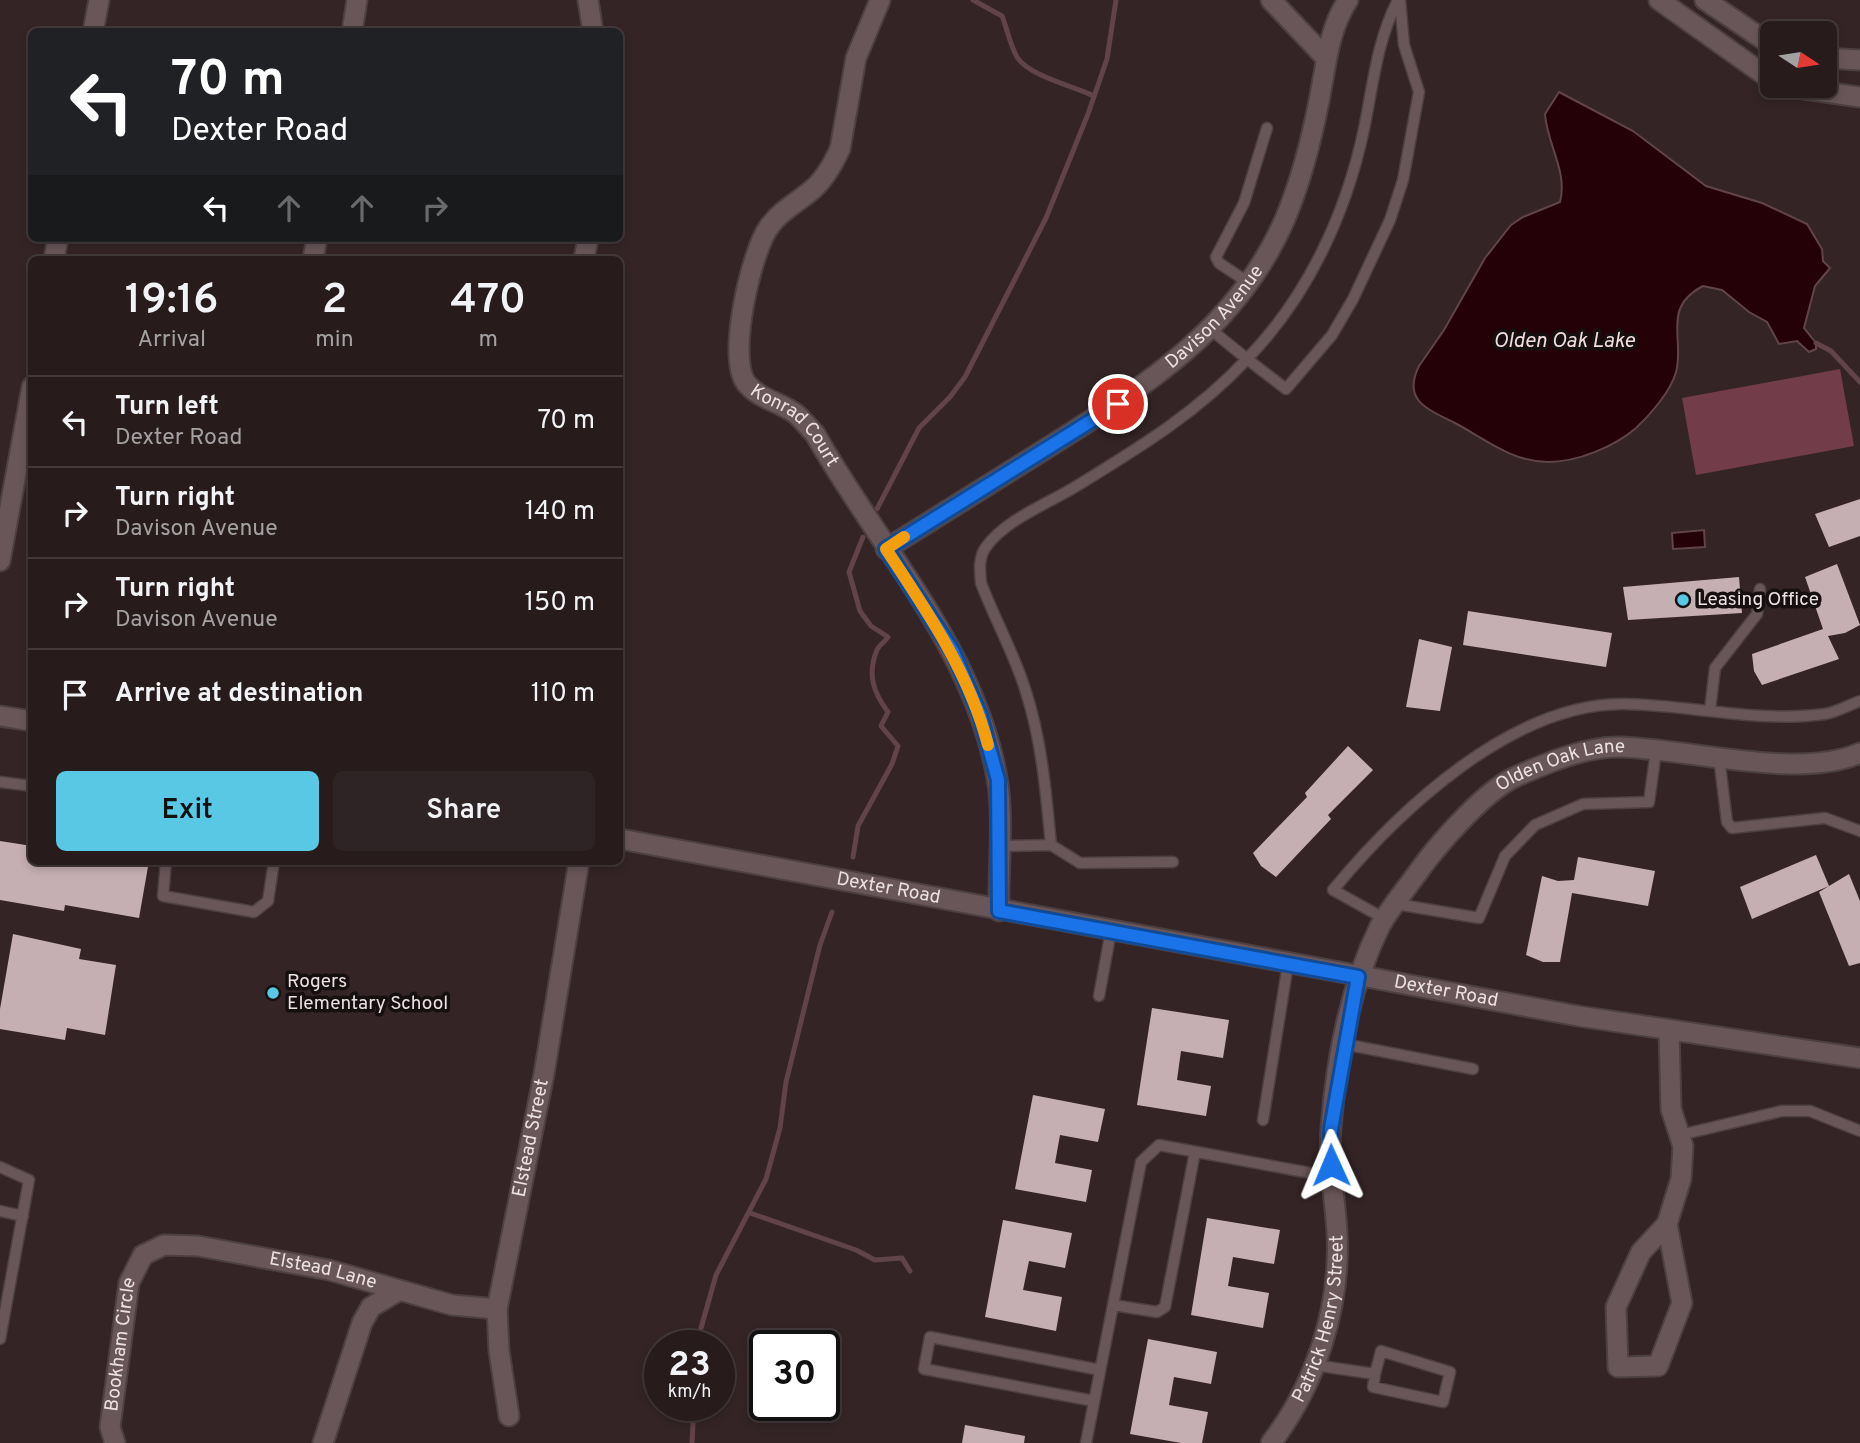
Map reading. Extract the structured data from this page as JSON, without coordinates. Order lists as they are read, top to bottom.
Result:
{
  "streets": {
    "street": [
      "Davison Avenue",
      "Konrad Court",
      "Olden Oak Lane",
      "Dexter Road",
      "Elstead Street",
      "Elstead Lane",
      "Patrick Henry Street",
      "Bookham Circle"
    ]
  },
  "crossings": [
    ["Davison Avenue", "Konrad Court"],
    ["Olden Oak Lane", "Dexter Road"],
    ["Olden Oak Lane", "Patrick Henry Street"],
    ["Dexter Road", "Patrick Henry Street"],
    ["Elstead Street", "Elstead Lane"],
    ["Elstead Lane", "Bookham Circle"]
  ],
  "water": ["Olden Oak Lake"],
  "places": ["Leasing Office", "Rogers Elementary School"],
  "north": "right",
  "page": {
    "turn": ["70 m", "Dexter Road"],
    "eta": [
      "19:16",
      "Arrival",
      "2",
      "min",
      "470",
      "m"
    ],
    "list": [
      {
        "name": "Turn left",
        "note": "Dexter Road",
        "value": "70 m"
      },
      {
        "name": "Turn right",
        "note": "Davison Avenue",
        "value": "140 m"
      },
      {
        "name": "Turn right",
        "note": "Davison Avenue",
        "value": "150 m"
      },
      {
        "name": "Arrive at destination",
        "value": "110 m"
      }
    ],
    "buttons": ["Exit", "Share"],
    "speed": "23 km/h",
    "limit": "30"
  }
}
